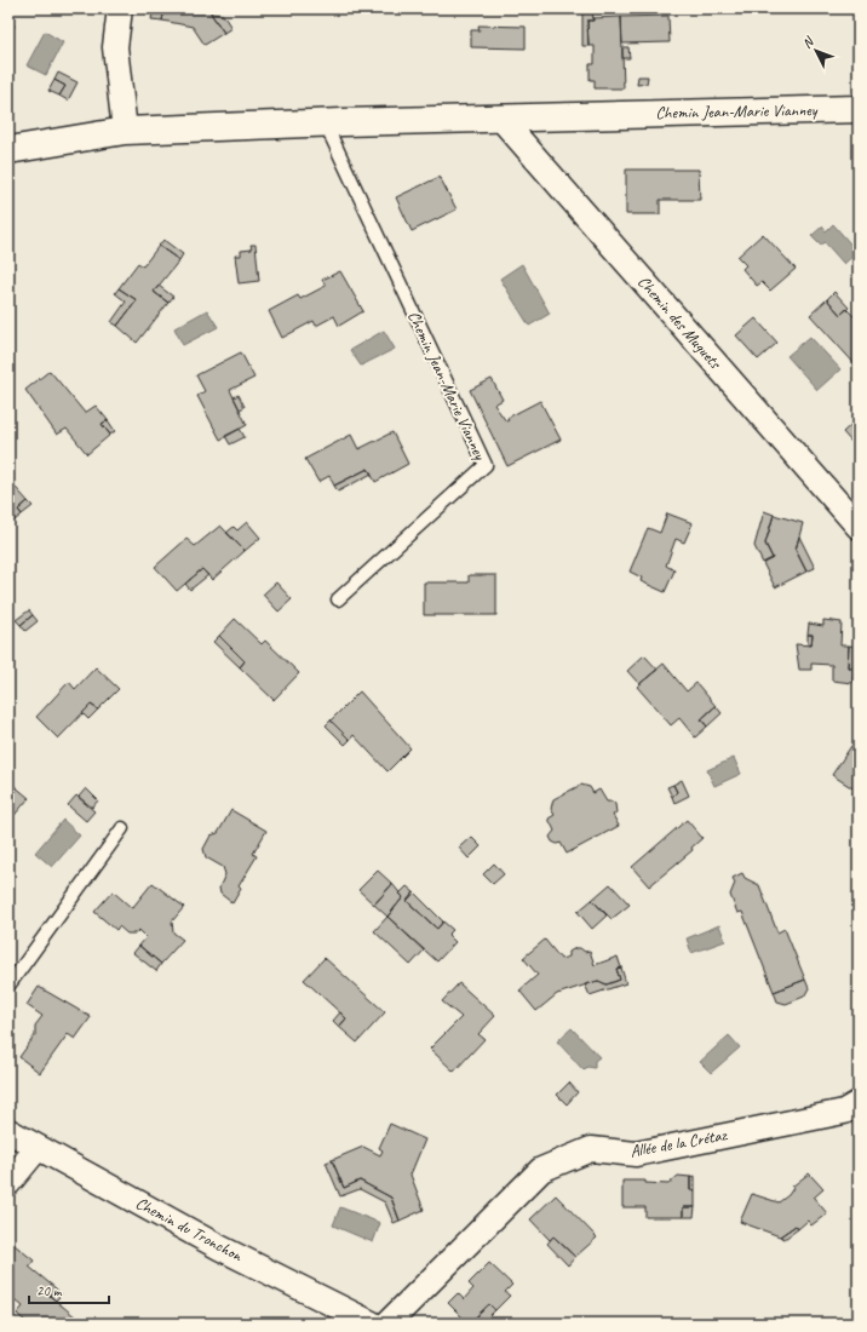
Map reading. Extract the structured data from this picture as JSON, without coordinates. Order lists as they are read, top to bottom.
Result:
{
  "streets": {
    "street": [
      "Chemin Jean-Marie Vianney",
      "Chemin des Muguets",
      "Allée de la Crétaz",
      "Chemin du Tronchon"
    ]
  },
  "crossings": [
    ["Chemin Jean-Marie Vianney", "Chemin des Muguets"]
  ],
  "scale_bar": "20 m",
  "north": "top left"
}
